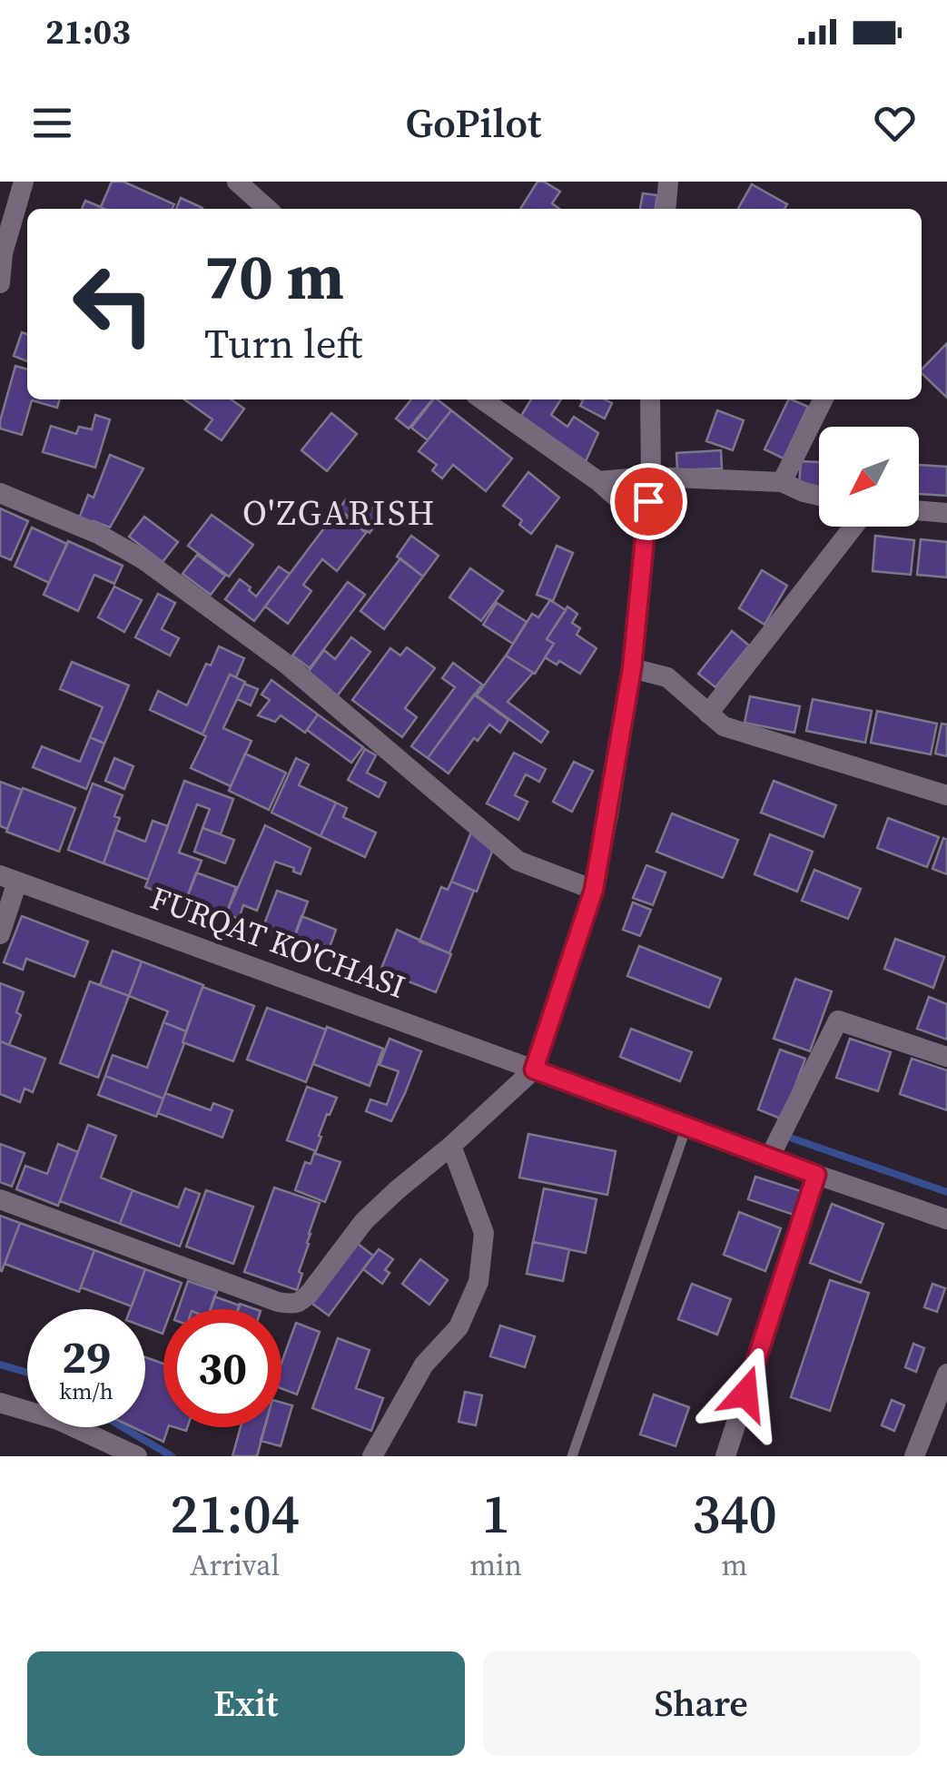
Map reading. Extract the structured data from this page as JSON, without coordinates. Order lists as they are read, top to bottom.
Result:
{
  "streets": {
    "street": ["FURQAT KO'CHASI"]
  },
  "districts": ["O'ZGARISH"],
  "north": "bottom left",
  "page": {
    "status": "21:03",
    "header": "GoPilot",
    "turn": ["70 m", "Turn left"],
    "speed": "29 km/h",
    "limit": "30",
    "eta": [
      "21:04",
      "Arrival",
      "1",
      "min",
      "340",
      "m"
    ],
    "buttons": ["Exit", "Share"]
  }
}
